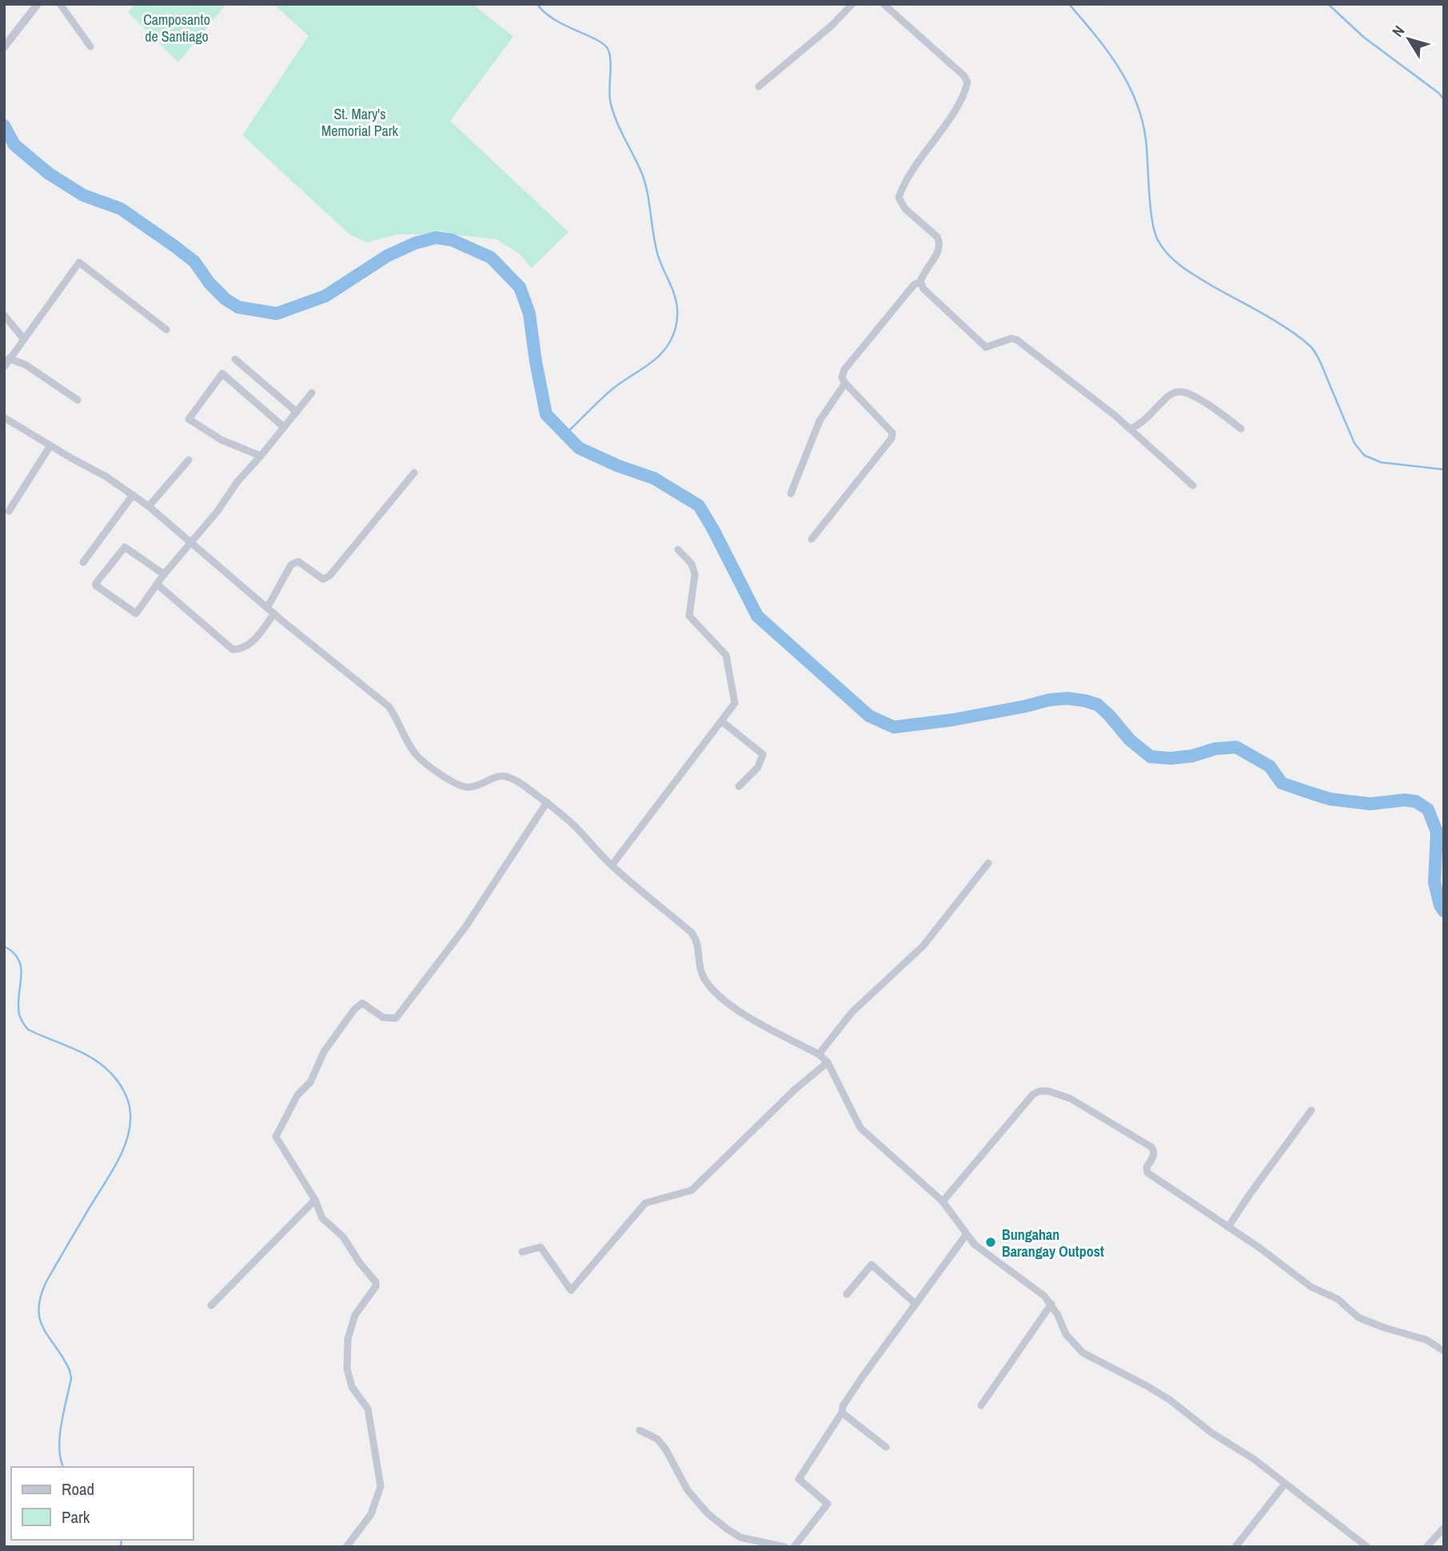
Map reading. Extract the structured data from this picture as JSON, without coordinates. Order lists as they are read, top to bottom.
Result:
{
  "parks": ["Camposanto de Santiago", "St. Mary's Memorial Park"],
  "places": ["Bungahan Barangay Outpost"],
  "legend": ["Road", "Park"],
  "north": "top left"
}
